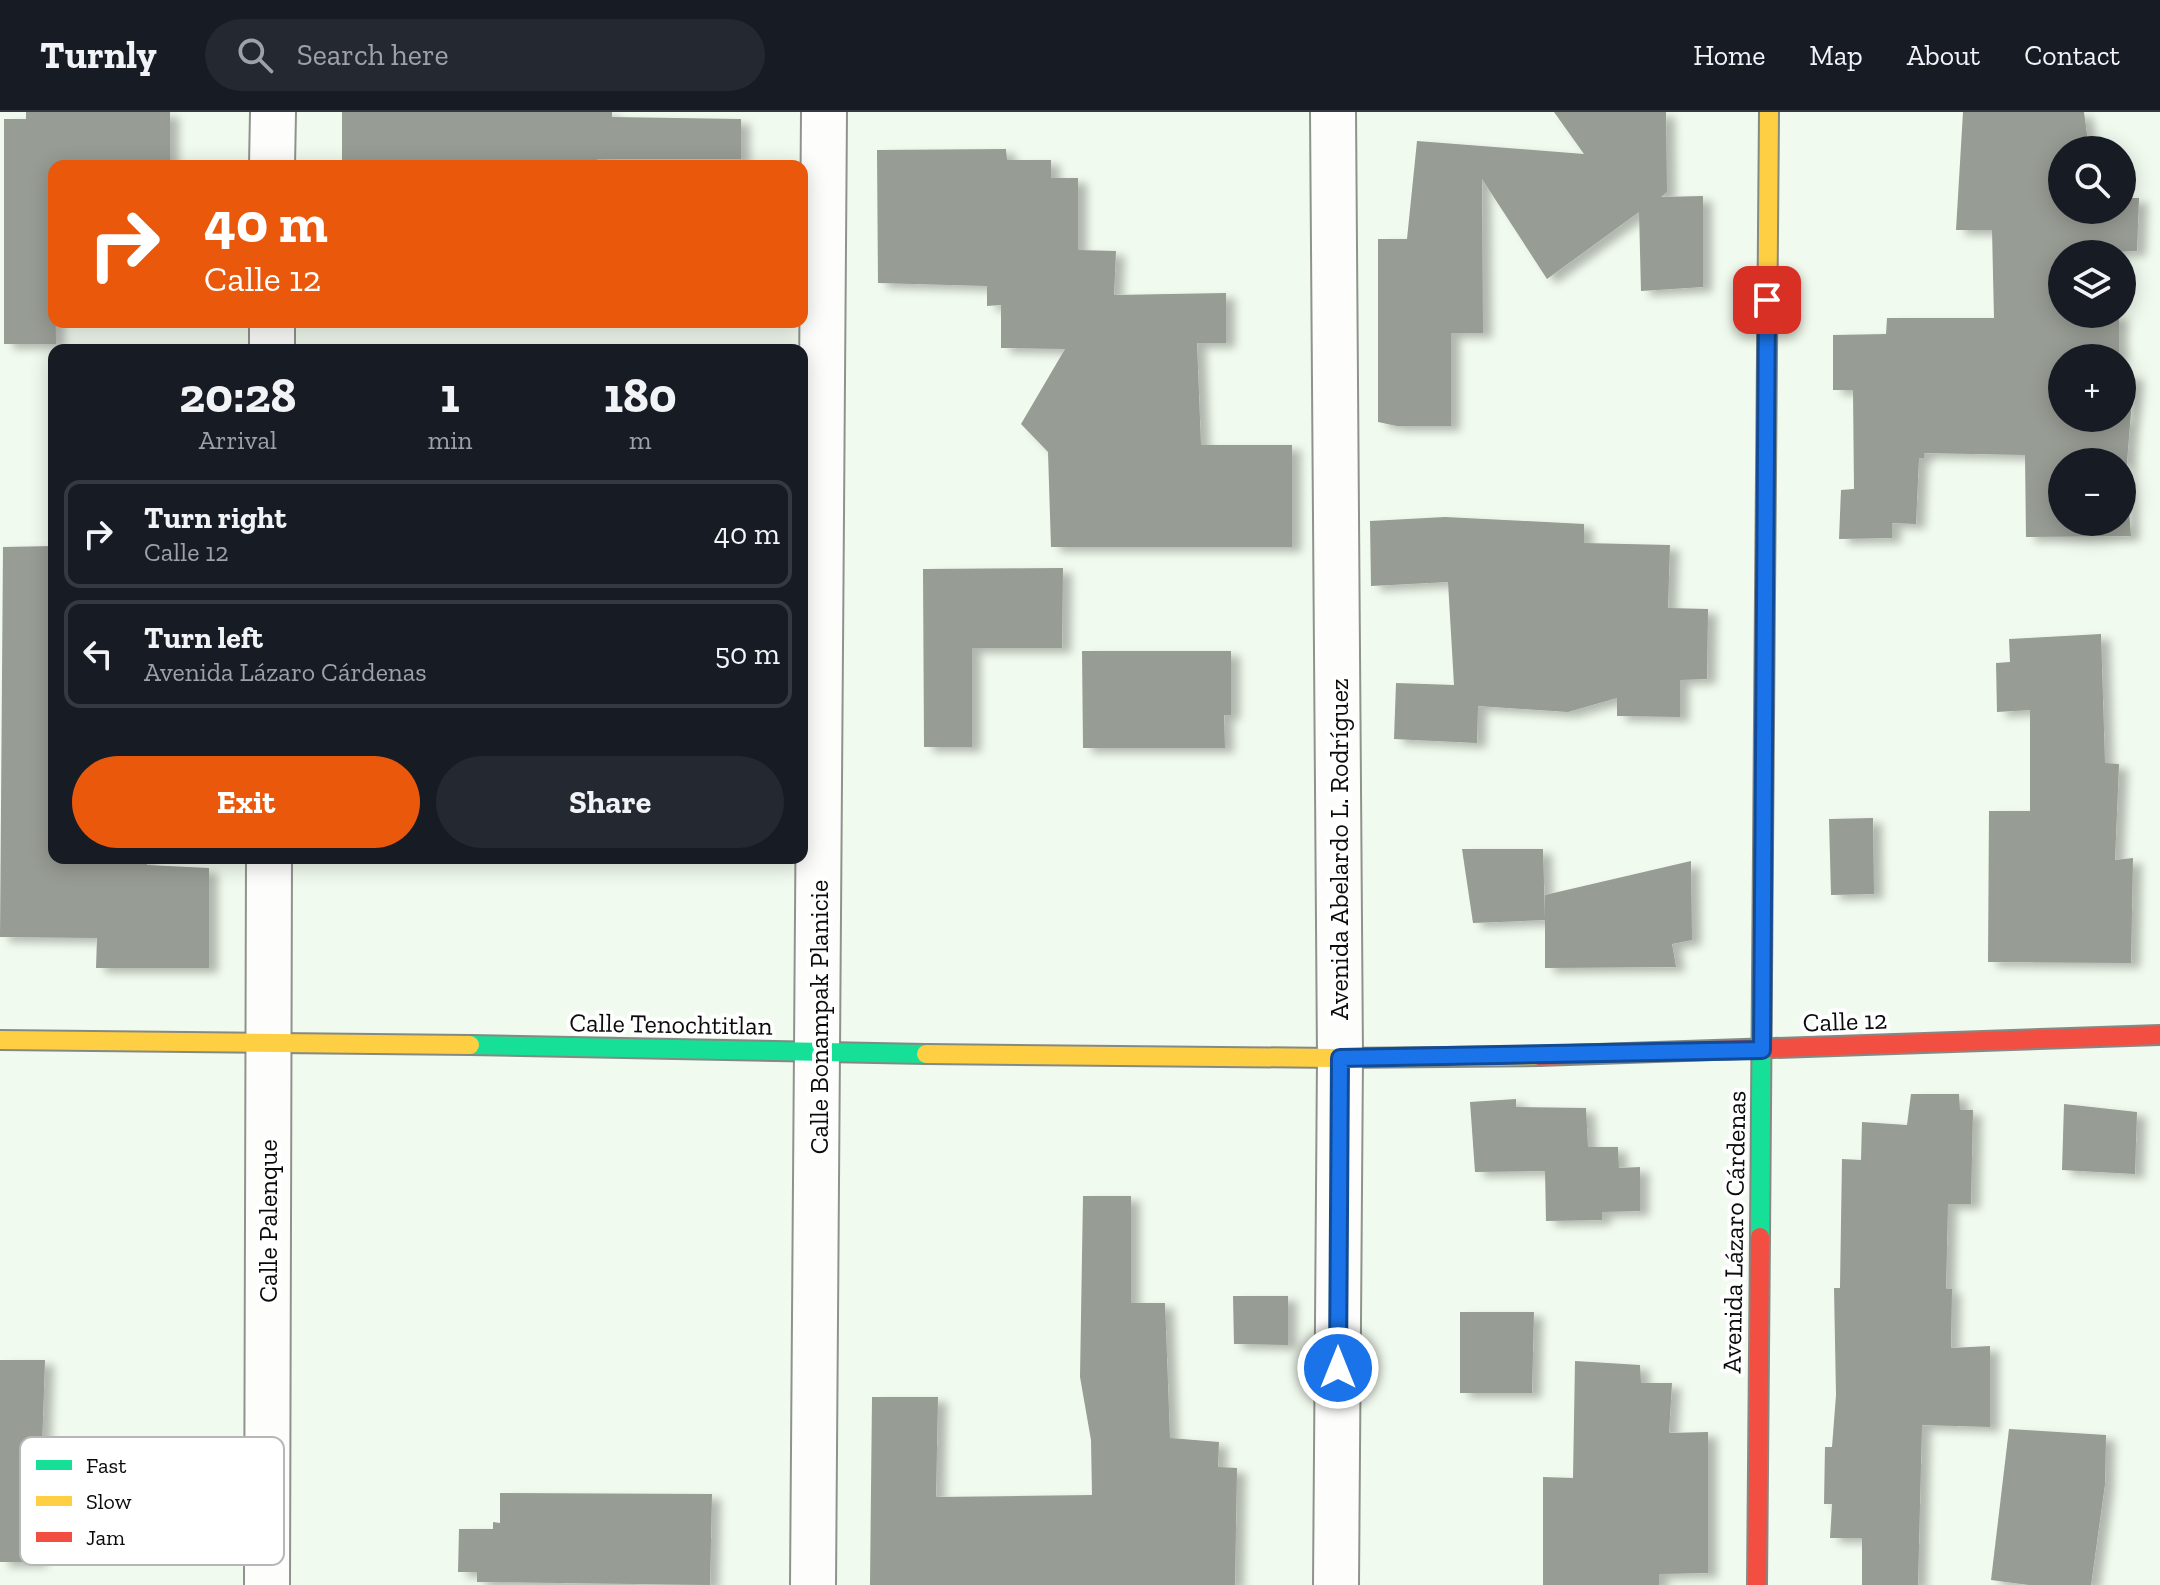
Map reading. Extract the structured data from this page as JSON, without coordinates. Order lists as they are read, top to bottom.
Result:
{
  "streets": {
    "street": [
      "Avenida Abelardo L. Rodríguez",
      "Calle Bonampak Planicie",
      "Calle 12",
      "Calle Tenochtitlan",
      "Calle Palenque",
      "Avenida Lázaro Cárdenas"
    ]
  },
  "crossings": [
    ["Avenida Abelardo L. Rodríguez", "Calle 12"],
    ["Avenida Abelardo L. Rodríguez", "Calle Tenochtitlan"],
    ["Calle Bonampak Planicie", "Calle Tenochtitlan"],
    ["Calle 12", "Calle Tenochtitlan"],
    ["Calle 12", "Avenida Lázaro Cárdenas"],
    ["Calle Tenochtitlan", "Calle Palenque"]
  ],
  "legend": ["Fast", "Slow", "Jam"],
  "page": {
    "header": "Turnly",
    "search": "Search here",
    "nav": [
      "Home",
      "Map",
      "About",
      "Contact"
    ],
    "map_buttons": ["+", "−"],
    "turn": ["40 m", "Calle 12"],
    "eta": [
      "20:28",
      "Arrival",
      "1",
      "min",
      "180",
      "m"
    ],
    "list": [
      {
        "name": "Turn right",
        "note": "Calle 12",
        "value": "40 m"
      },
      {
        "name": "Turn left",
        "note": "Avenida Lázaro Cárdenas",
        "value": "50 m"
      }
    ],
    "buttons": ["Exit", "Share"]
  }
}
